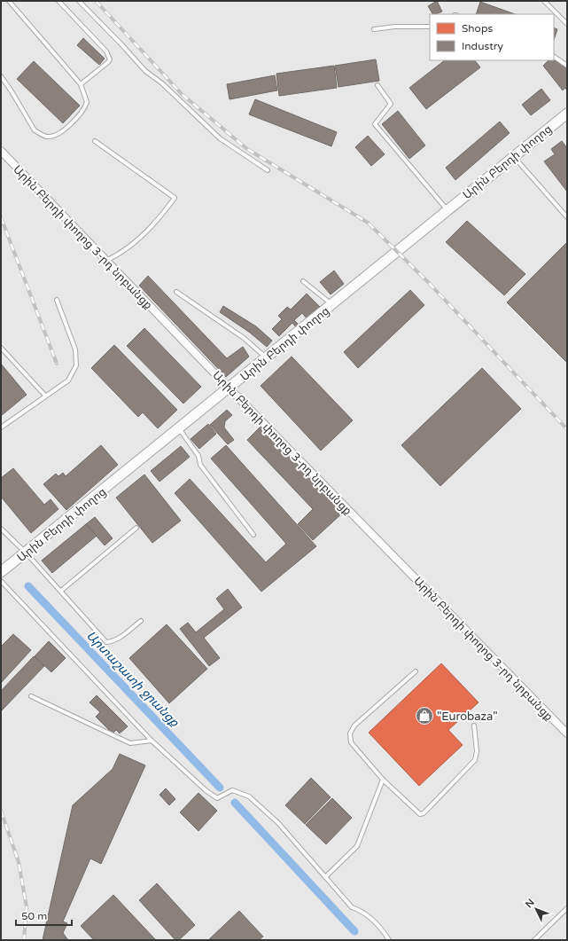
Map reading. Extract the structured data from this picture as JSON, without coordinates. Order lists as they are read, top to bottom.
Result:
{
  "streets": {
    "street": ["Արին Բերդի փողոց", "Արին Բերդի փողոց 3-րդ նրբանցք"]
  },
  "crossings": [
    ["Արին Բերդի փողոց", "Արին Բերդի փողոց 3-րդ նրբանցք"]
  ],
  "water": ["Արտաշատի ջրանցք"],
  "places": {
    "shop": ["\"Eurobaza\""]
  },
  "legend": ["Shops", "Industry"],
  "scale_bar": "50 m",
  "north": "top left"
}
